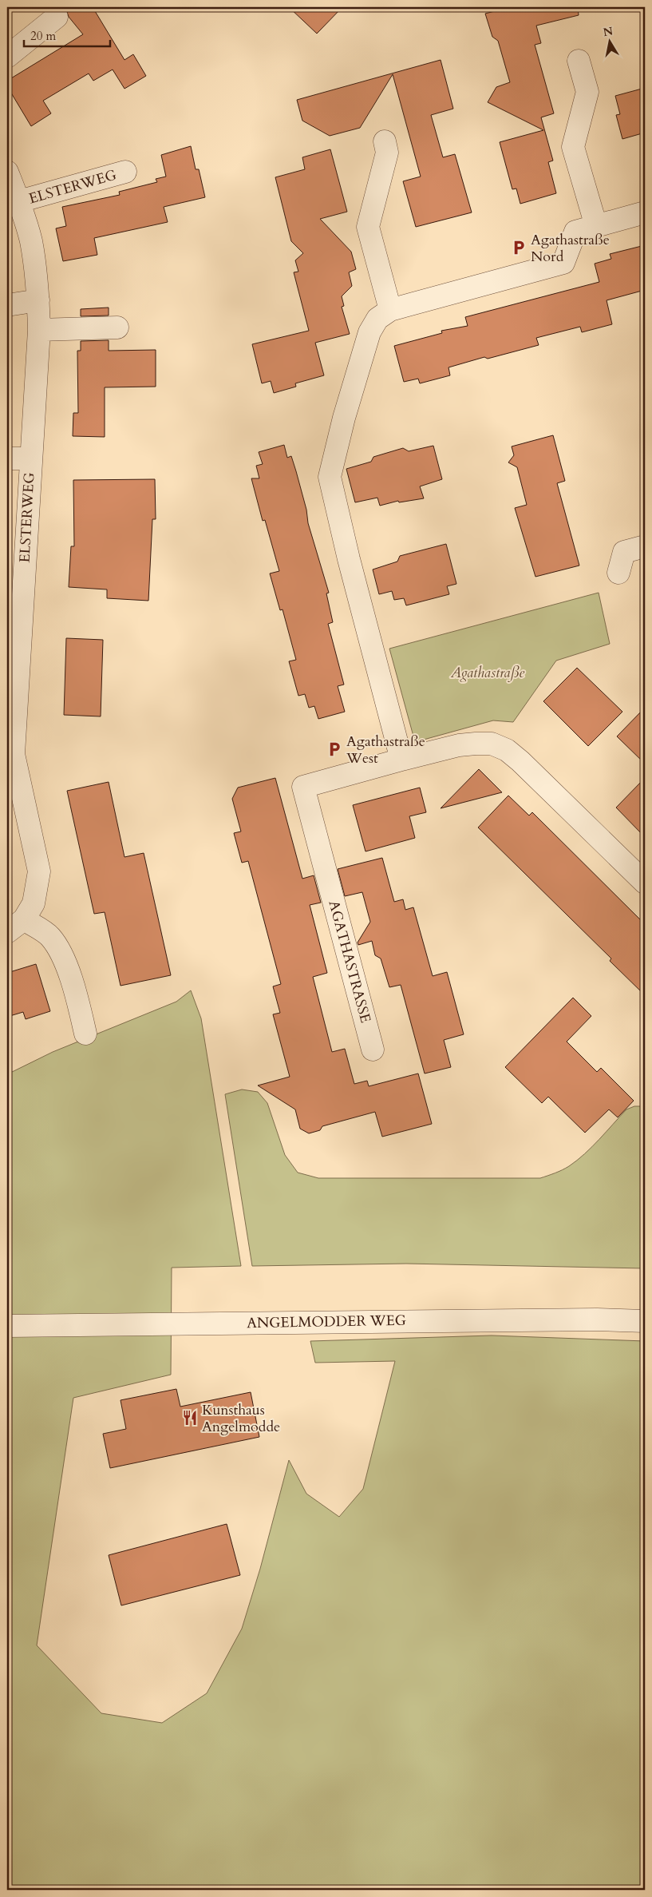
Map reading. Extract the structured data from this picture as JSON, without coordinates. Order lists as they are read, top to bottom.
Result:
{
  "streets": {
    "street": ["ELSTERWEG", "AGATHASTRASSE", "ANGELMODDER WEG"]
  },
  "parks": ["Agathastraße"],
  "places": {
    "parking": ["Agathastraße Nord", "Agathastraße West"],
    "restaurant": ["Kunsthaus Angelmodde"]
  },
  "scale_bar": "20 m",
  "north": "top"
}
